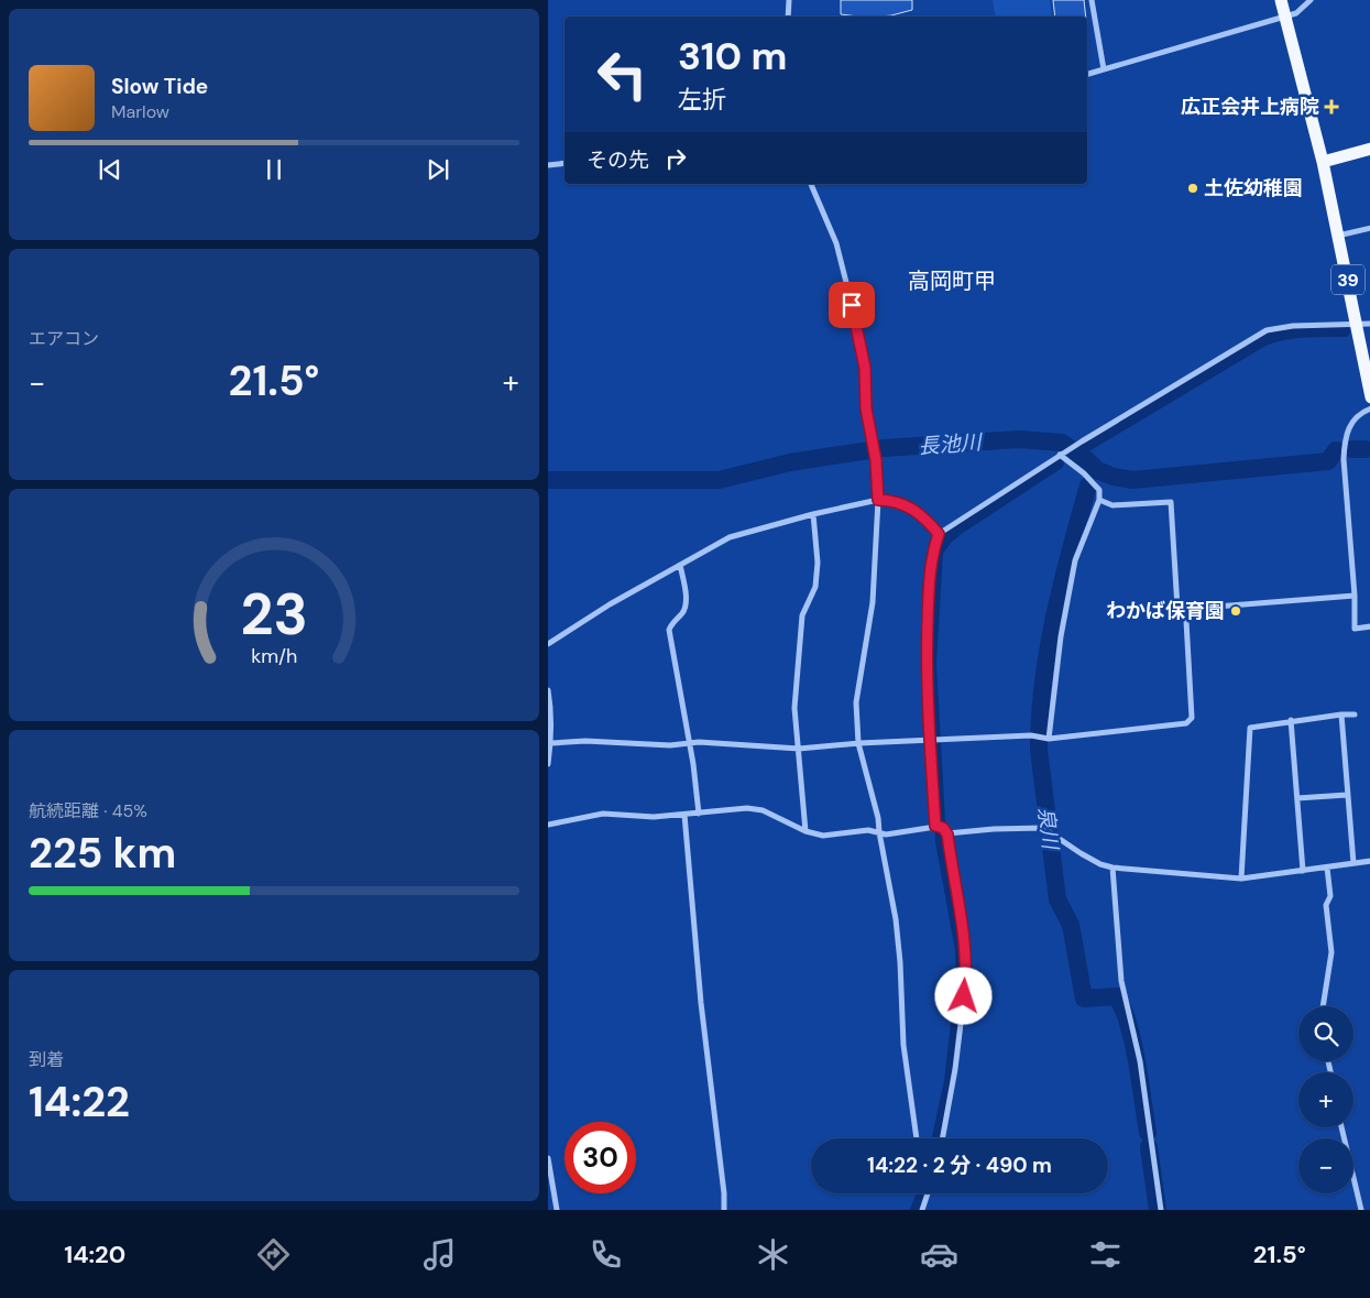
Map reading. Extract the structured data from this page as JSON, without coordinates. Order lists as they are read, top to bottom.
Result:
{
  "streets": {
    "main road": ["39"]
  },
  "districts": ["高岡町甲"],
  "water": ["長池川", "泉川"],
  "places": {
    "health": ["広正会井上病院"],
    "other": ["土佐幼稚園", "わかば保育園"]
  },
  "page": {
    "turn": ["310 m", "左折"],
    "song": ["Slow Tide", "Marlow"],
    "then": "その先",
    "tile": [
      "エアコン",
      ["航続距離 · 45%", "225 km"],
      ["到着", "14:22"]
    ],
    "heat": ["−", "21.5°", "+"],
    "map_buttons": ["+", "−"],
    "limit": "30",
    "trip": "14:22 · 2 分 · 490 m",
    "tabs": ["14:20", "21.5°"],
    "gauge": ["23", "km/h"]
  }
}
